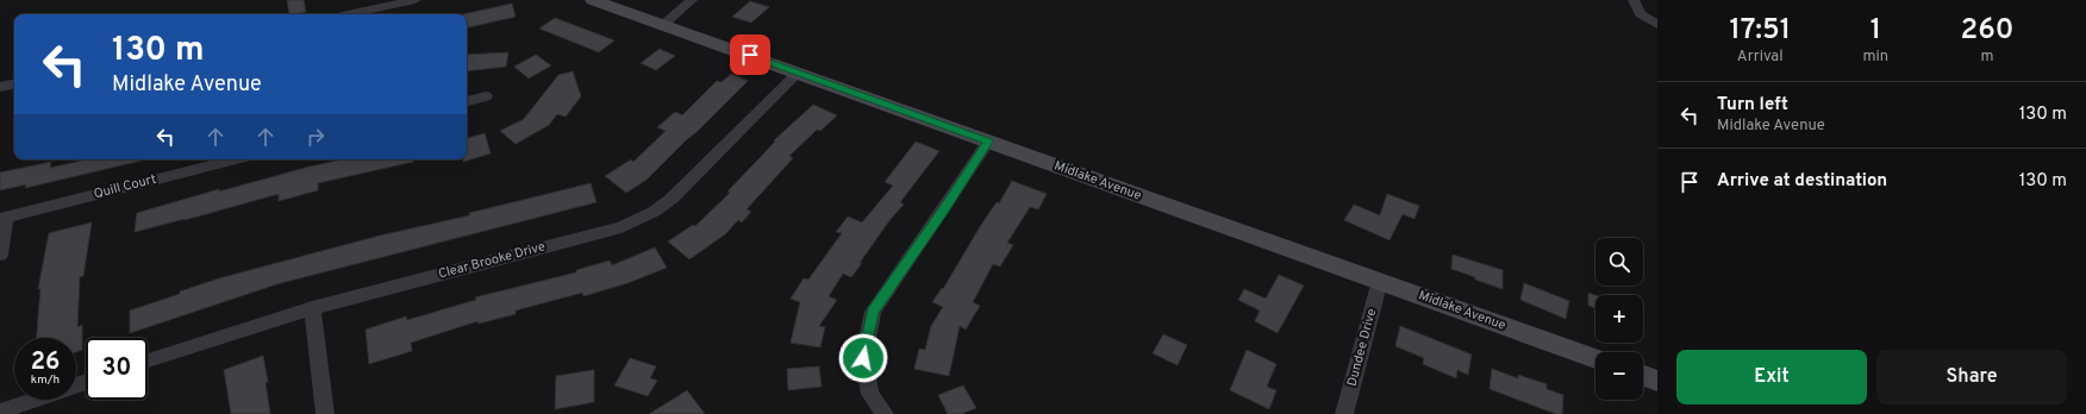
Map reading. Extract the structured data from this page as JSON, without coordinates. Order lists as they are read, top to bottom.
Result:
{
  "streets": {
    "street": [
      "Midlake Avenue",
      "Quill Court",
      "Clear Brooke Drive",
      "Dundee Drive"
    ]
  },
  "crossings": [
    ["Midlake Avenue", "Clear Brooke Drive"],
    ["Midlake Avenue", "Dundee Drive"]
  ],
  "page": {
    "eta": [
      "17:51",
      "Arrival",
      "1",
      "min",
      "260",
      "m"
    ],
    "turn": ["130 m", "Midlake Avenue"],
    "list": [
      {
        "name": "Turn left",
        "note": "Midlake Avenue",
        "value": "130 m"
      },
      {
        "name": "Arrive at destination",
        "value": "130 m"
      }
    ],
    "map_buttons": ["+", "−"],
    "speed": "26 km/h",
    "limit": "30",
    "buttons": ["Exit", "Share"]
  }
}
